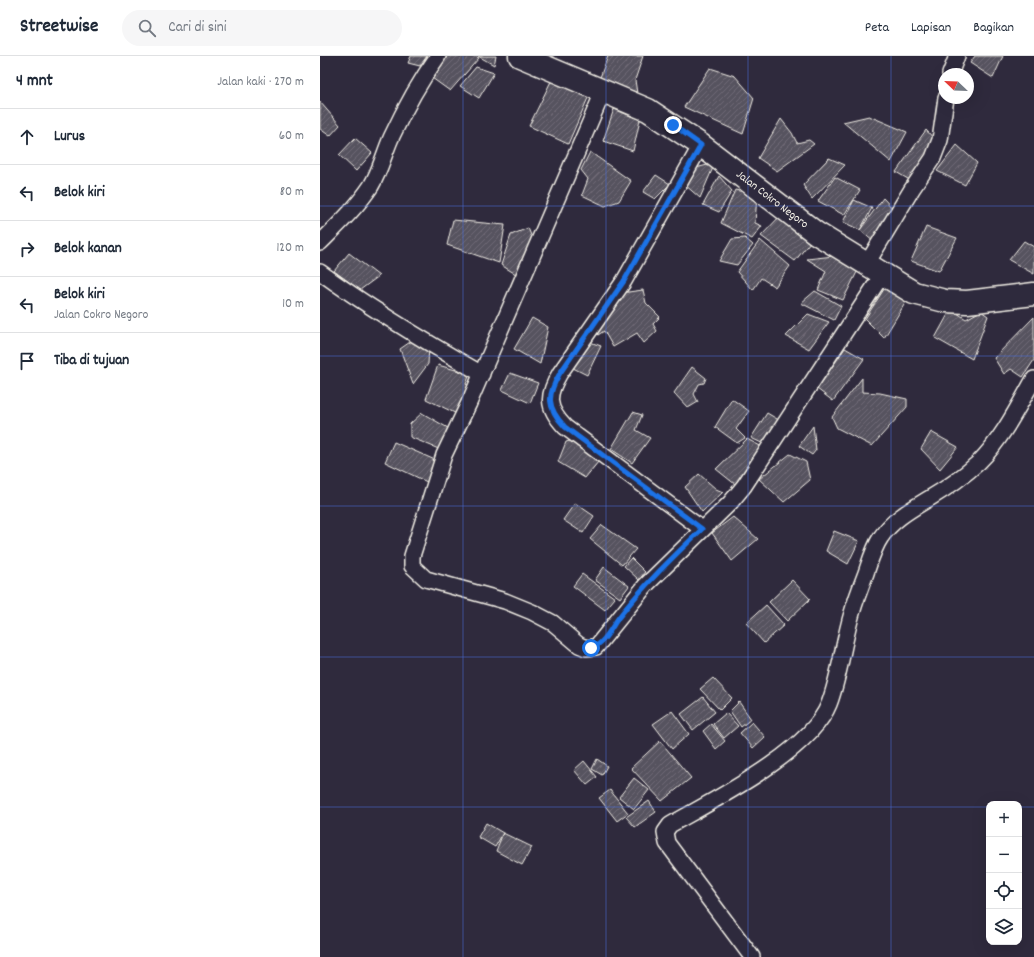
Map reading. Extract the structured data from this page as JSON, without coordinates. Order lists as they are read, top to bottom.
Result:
{
  "streets": {
    "street": ["Jalan Cokro Negoro"]
  },
  "north": "top left",
  "page": {
    "header": "Streetwise",
    "search": "Cari di sini",
    "nav": ["Peta", "Lapisan", "Bagikan"],
    "heading": ["4 mnt", "Jalan kaki · 270 m"],
    "list": [
      ["Lurus", "60 m"],
      ["Belok kiri", "80 m"],
      ["Belok kanan", "120 m"],
      ["Belok kiri", "Jalan Cokro Negoro", "10 m"],
      "Tiba di tujuan"
    ],
    "map_buttons": ["+", "−"]
  }
}
